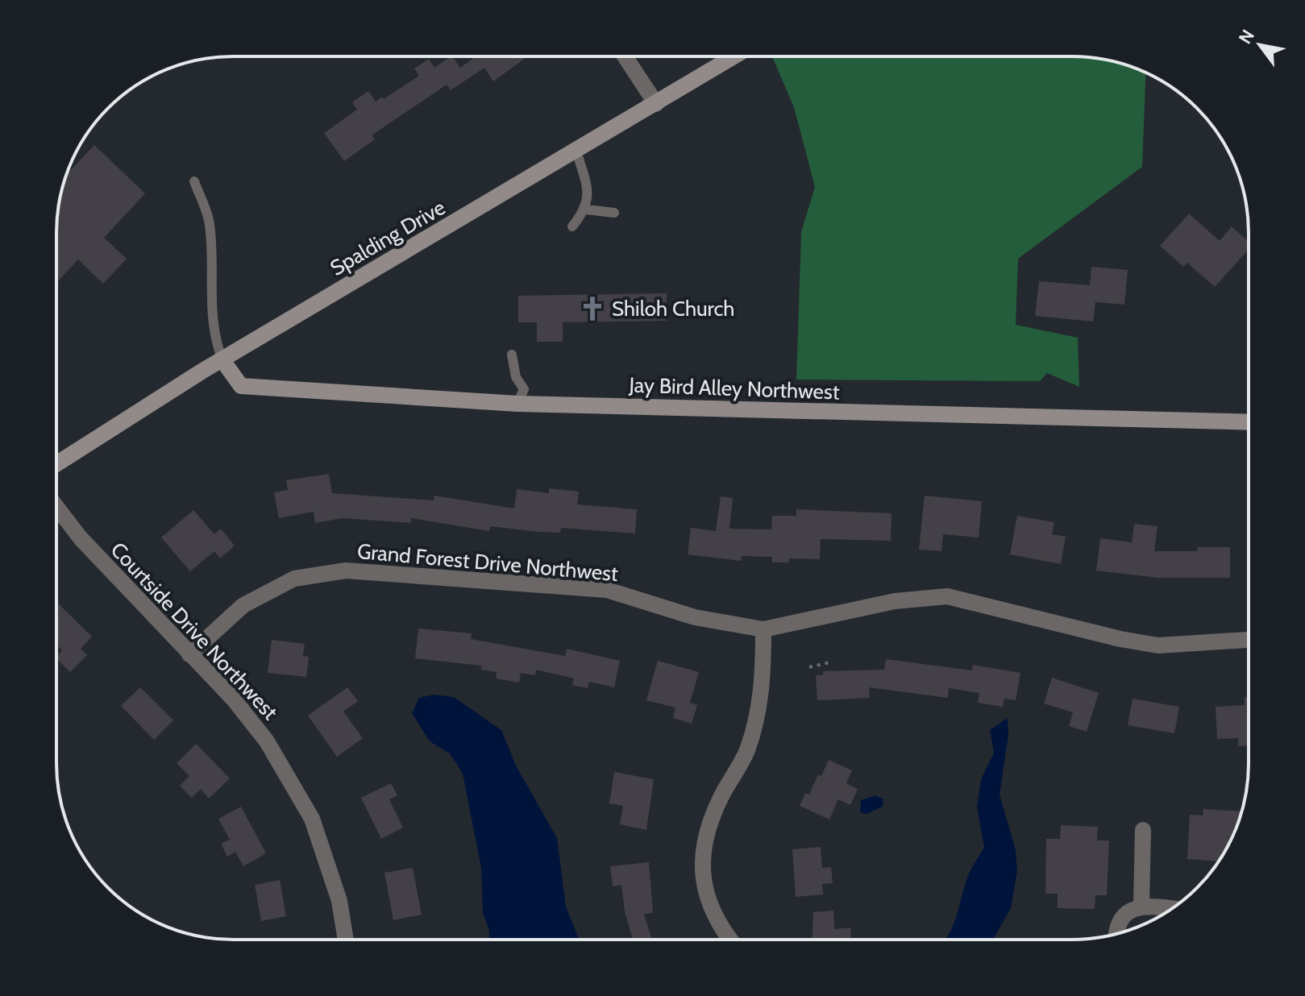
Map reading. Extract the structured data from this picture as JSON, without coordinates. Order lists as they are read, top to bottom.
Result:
{
  "streets": {
    "street": [
      "Spalding Drive",
      "Jay Bird Alley Northwest",
      "Grand Forest Drive Northwest",
      "Courtside Drive Northwest"
    ]
  },
  "crossings": [
    ["Spalding Drive", "Jay Bird Alley Northwest"],
    ["Grand Forest Drive Northwest", "Courtside Drive Northwest"]
  ],
  "places": {
    "church": ["Shiloh Church"]
  },
  "north": "top left"
}
